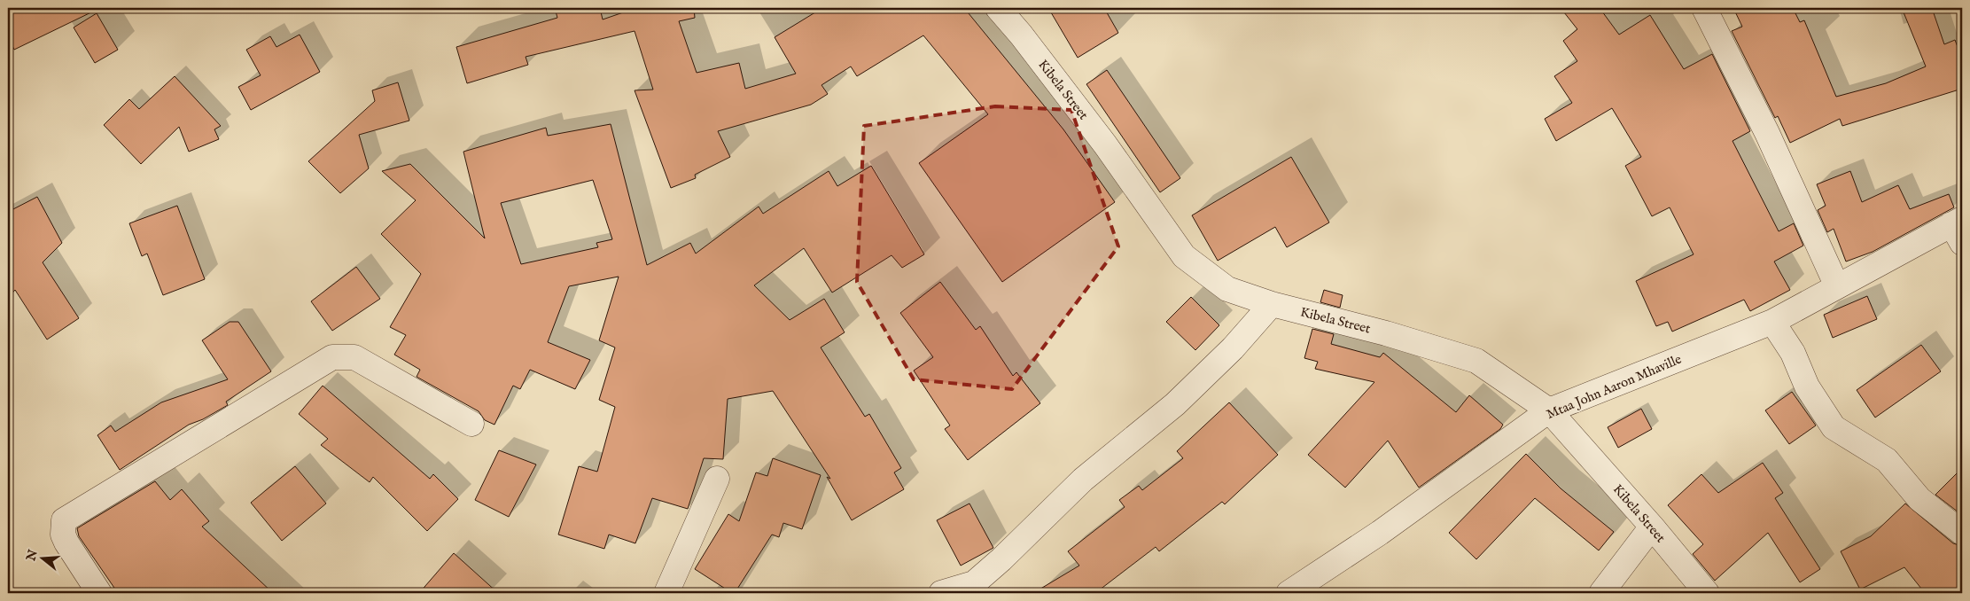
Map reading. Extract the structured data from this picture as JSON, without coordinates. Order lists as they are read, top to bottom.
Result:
{
  "streets": {
    "street": ["Kibela Street", "Mtaa John Aaron Mhaville"]
  },
  "crossings": [
    ["Kibela Street", "Mtaa John Aaron Mhaville"]
  ],
  "north": "left"
}
